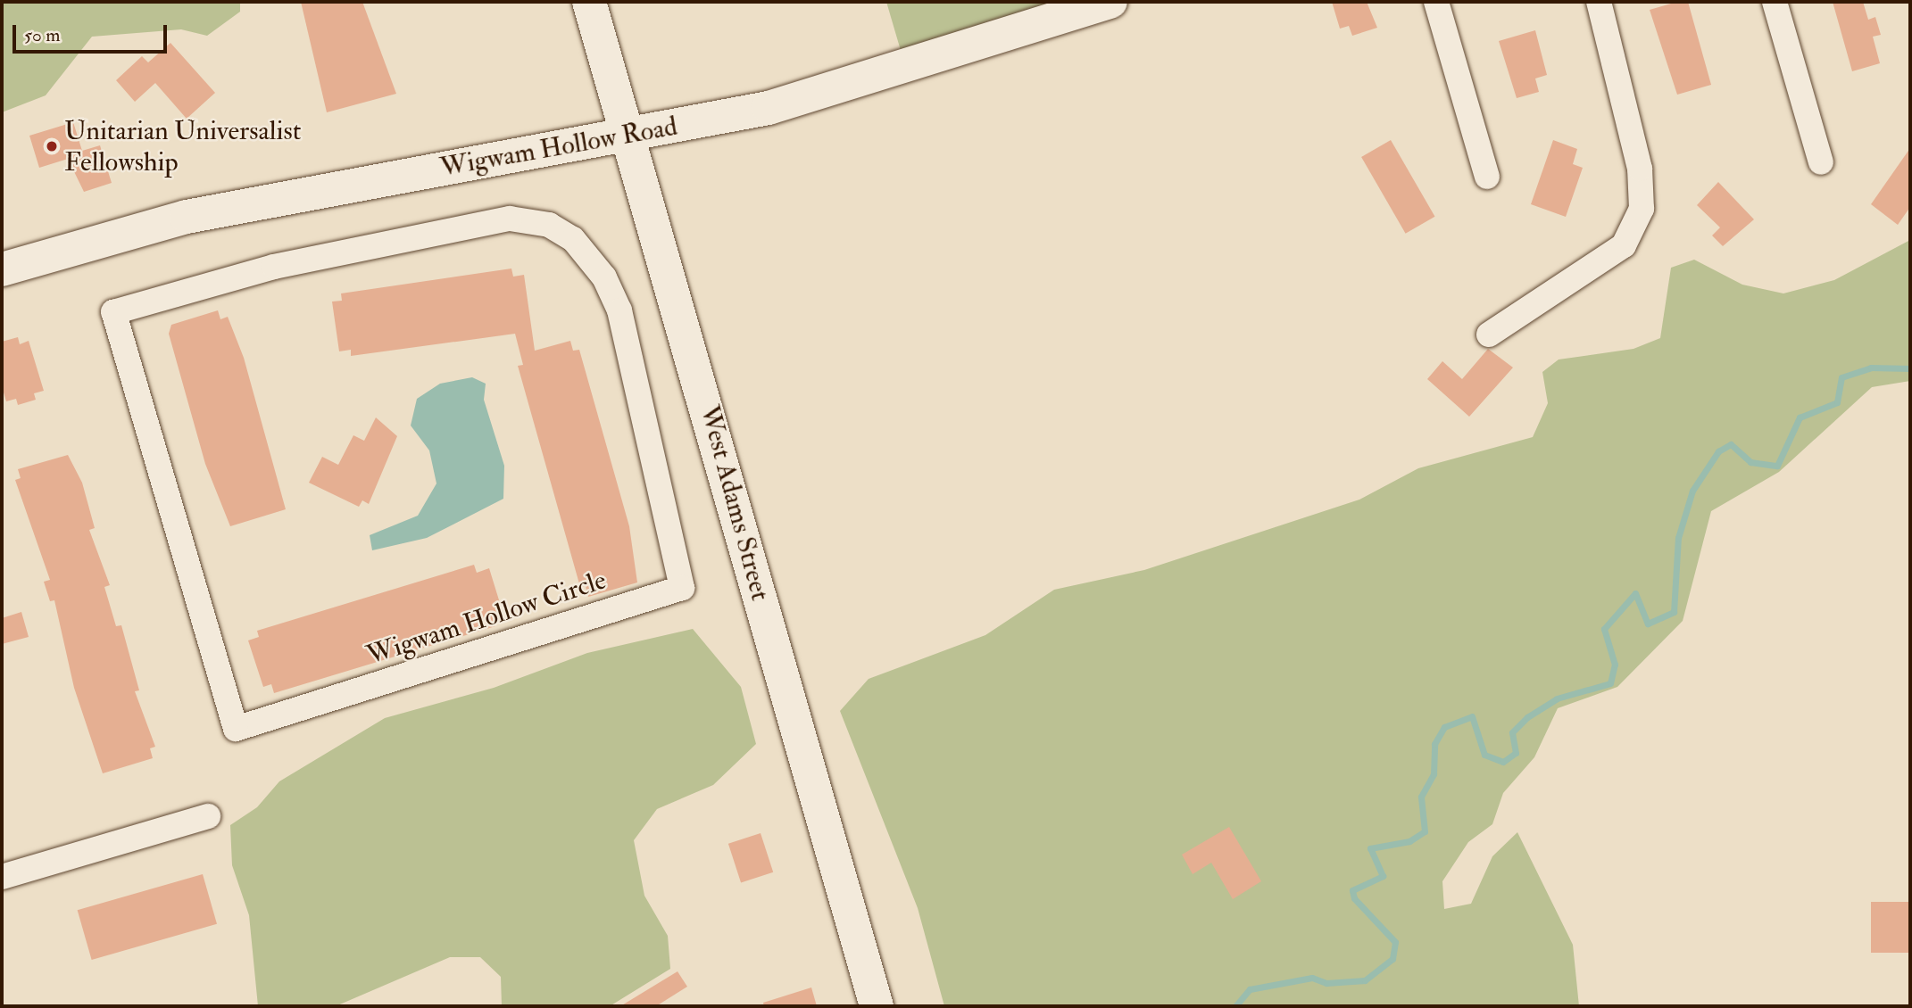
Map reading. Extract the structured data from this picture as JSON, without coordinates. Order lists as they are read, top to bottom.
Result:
{
  "streets": {
    "street": ["Wigwam Hollow Road", "West Adams Street", "Wigwam Hollow Circle"]
  },
  "crossings": [
    ["Wigwam Hollow Road", "West Adams Street"]
  ],
  "places": ["Unitarian Universalist Fellowship"],
  "scale_bar": "50 m"
}
